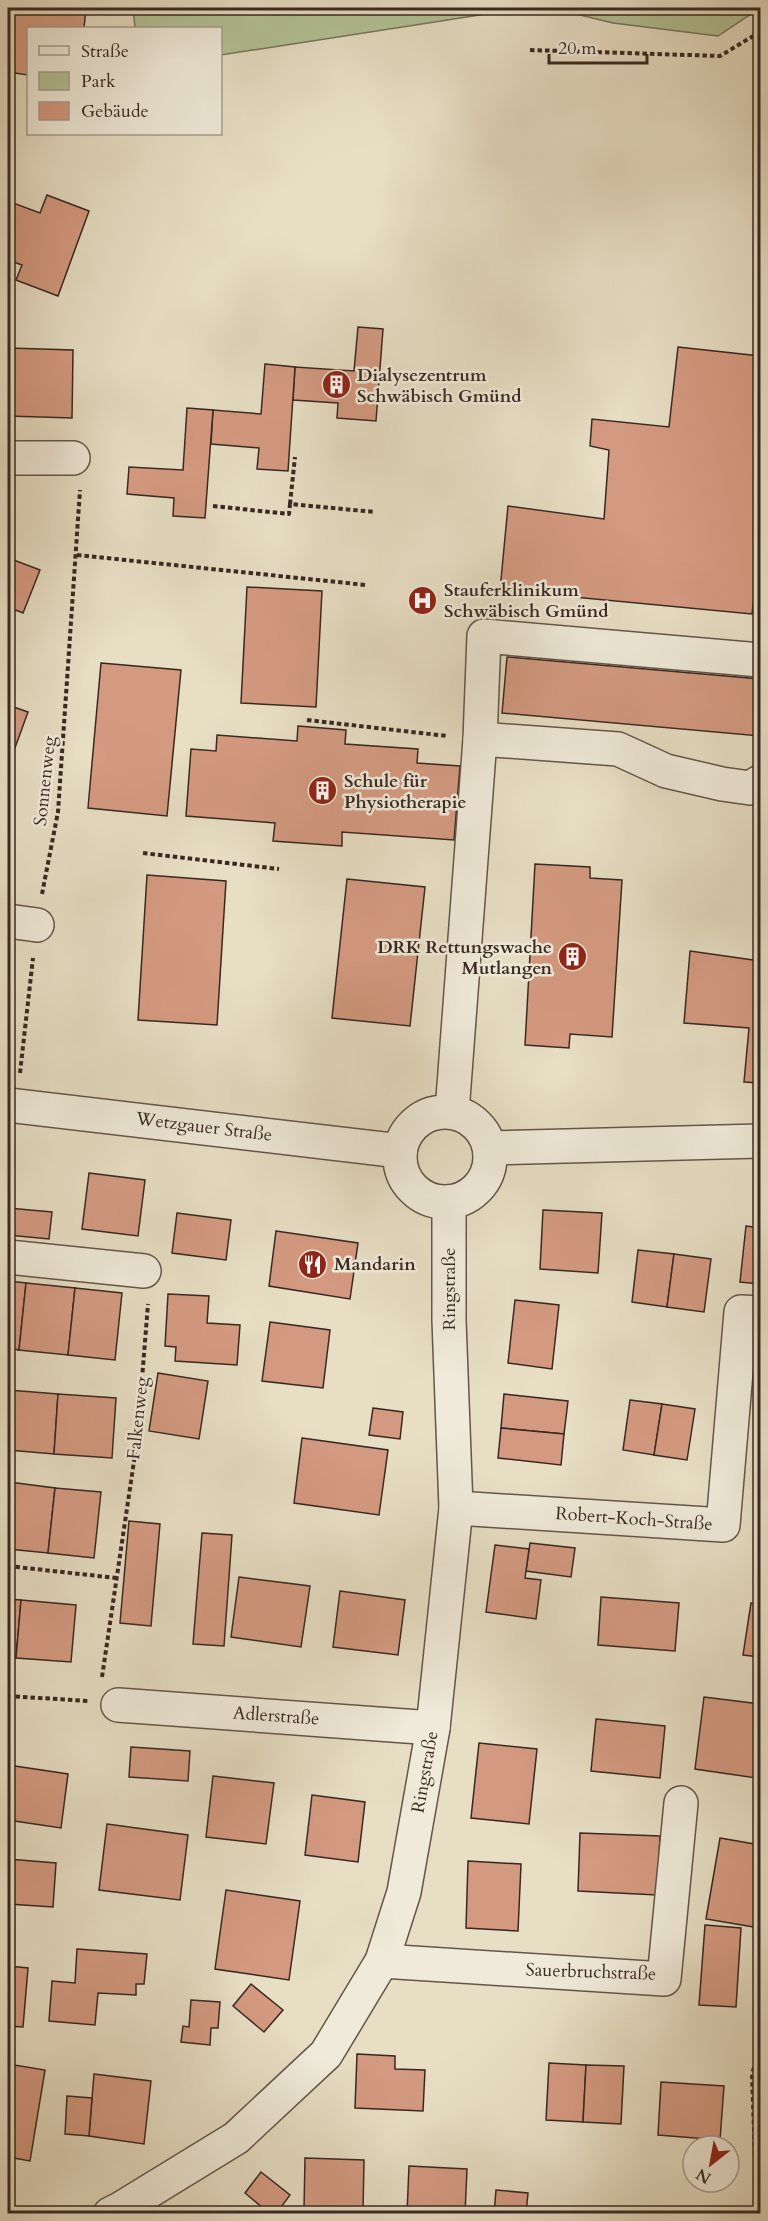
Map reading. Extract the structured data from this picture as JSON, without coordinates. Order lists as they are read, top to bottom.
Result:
{
  "streets": {
    "street": [
      "Wetzgauer Straße",
      "Ringstraße",
      "Robert-Koch-Straße",
      "Adlerstraße",
      "Sauerbruchstraße"
    ],
    "path": ["Sonnenweg", "Falkenweg"]
  },
  "crossings": [
    ["Sonnenweg", "Wetzgauer Straße"],
    ["Wetzgauer Straße", "Ringstraße"],
    ["Ringstraße", "Robert-Koch-Straße"],
    ["Ringstraße", "Adlerstraße"],
    ["Ringstraße", "Sauerbruchstraße"],
    ["Falkenweg", "Adlerstraße"]
  ],
  "places": {
    "building": ["Dialysezentrum Schwäbisch Gmünd", "Schule für Physiotherapie", "DRK Rettungswache Mutlangen"],
    "hospital": ["Stauferklinikum Schwäbisch Gmünd"],
    "restaurant": ["Mandarin"]
  },
  "legend": ["Straße", "Park", "Gebäude"],
  "scale_bar": "20 m",
  "north": "bottom left"
}
